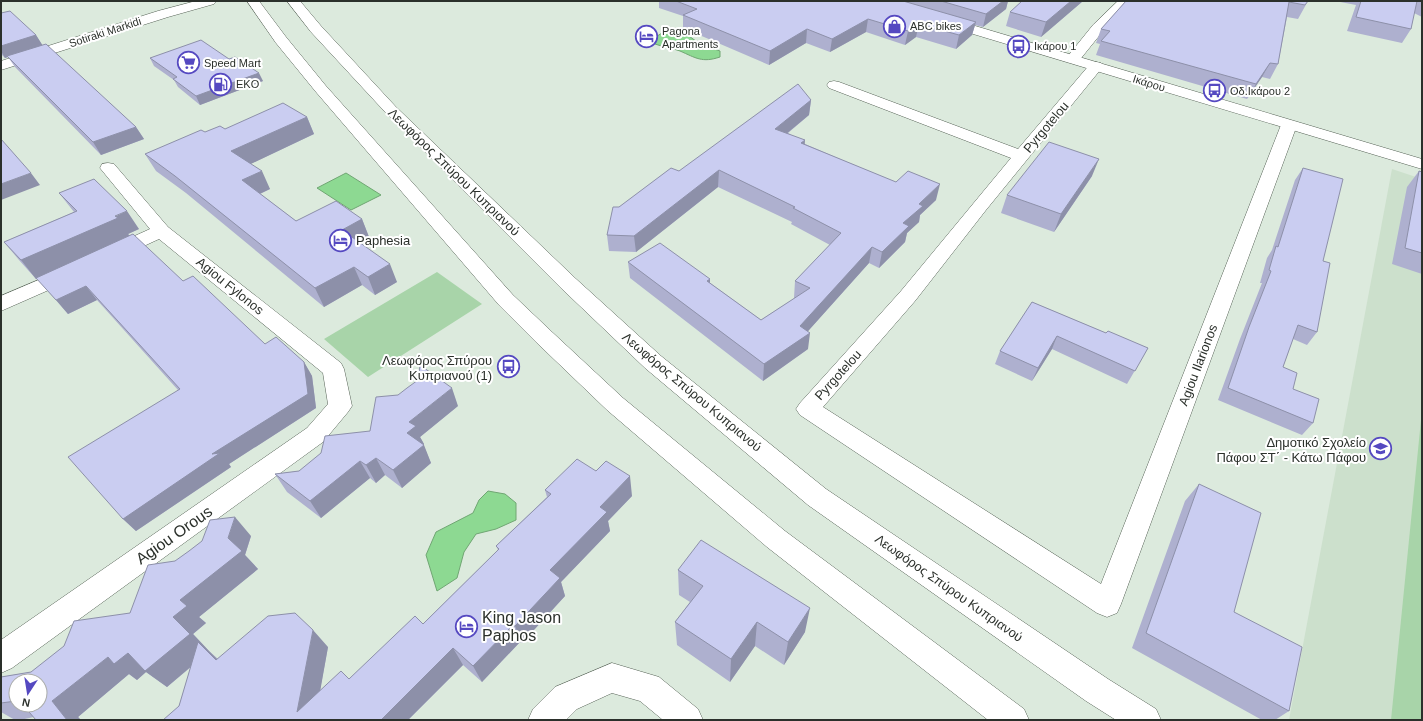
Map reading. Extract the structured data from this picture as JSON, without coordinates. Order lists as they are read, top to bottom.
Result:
{
  "streets": {
    "street": [
      "Sotiraki Markidi",
      "Ικάρου",
      "Pyrgotelou",
      "Λεωφόρος Σπύρου Κυπριανού",
      "Agiou Fylonos",
      "Agiou Ilarionos",
      "Agiou Orous"
    ]
  },
  "crossings": [
    ["Ικάρου", "Pyrgotelou"],
    ["Ικάρου", "Agiou Ilarionos"],
    ["Pyrgotelou", "Agiou Ilarionos"],
    ["Agiou Fylonos", "Agiou Orous"]
  ],
  "places": {
    "shop": ["ABC bikes"],
    "hotel": ["Pagona Apartments", "Paphesia", "King Jason Paphos"],
    "bus stop": ["Ικάρου 1", "Οδ.Ικάρου 2", "Λεωφόρος Σπύρου Κυπριανού (1)"],
    "supermarket": ["Speed Mart"],
    "fuel station": ["EKO"],
    "school or university": ["Δημοτικό Σχολείο Πάφου ΣΤ΄ - Κάτω Πάφου"]
  },
  "north": "bottom"
}
